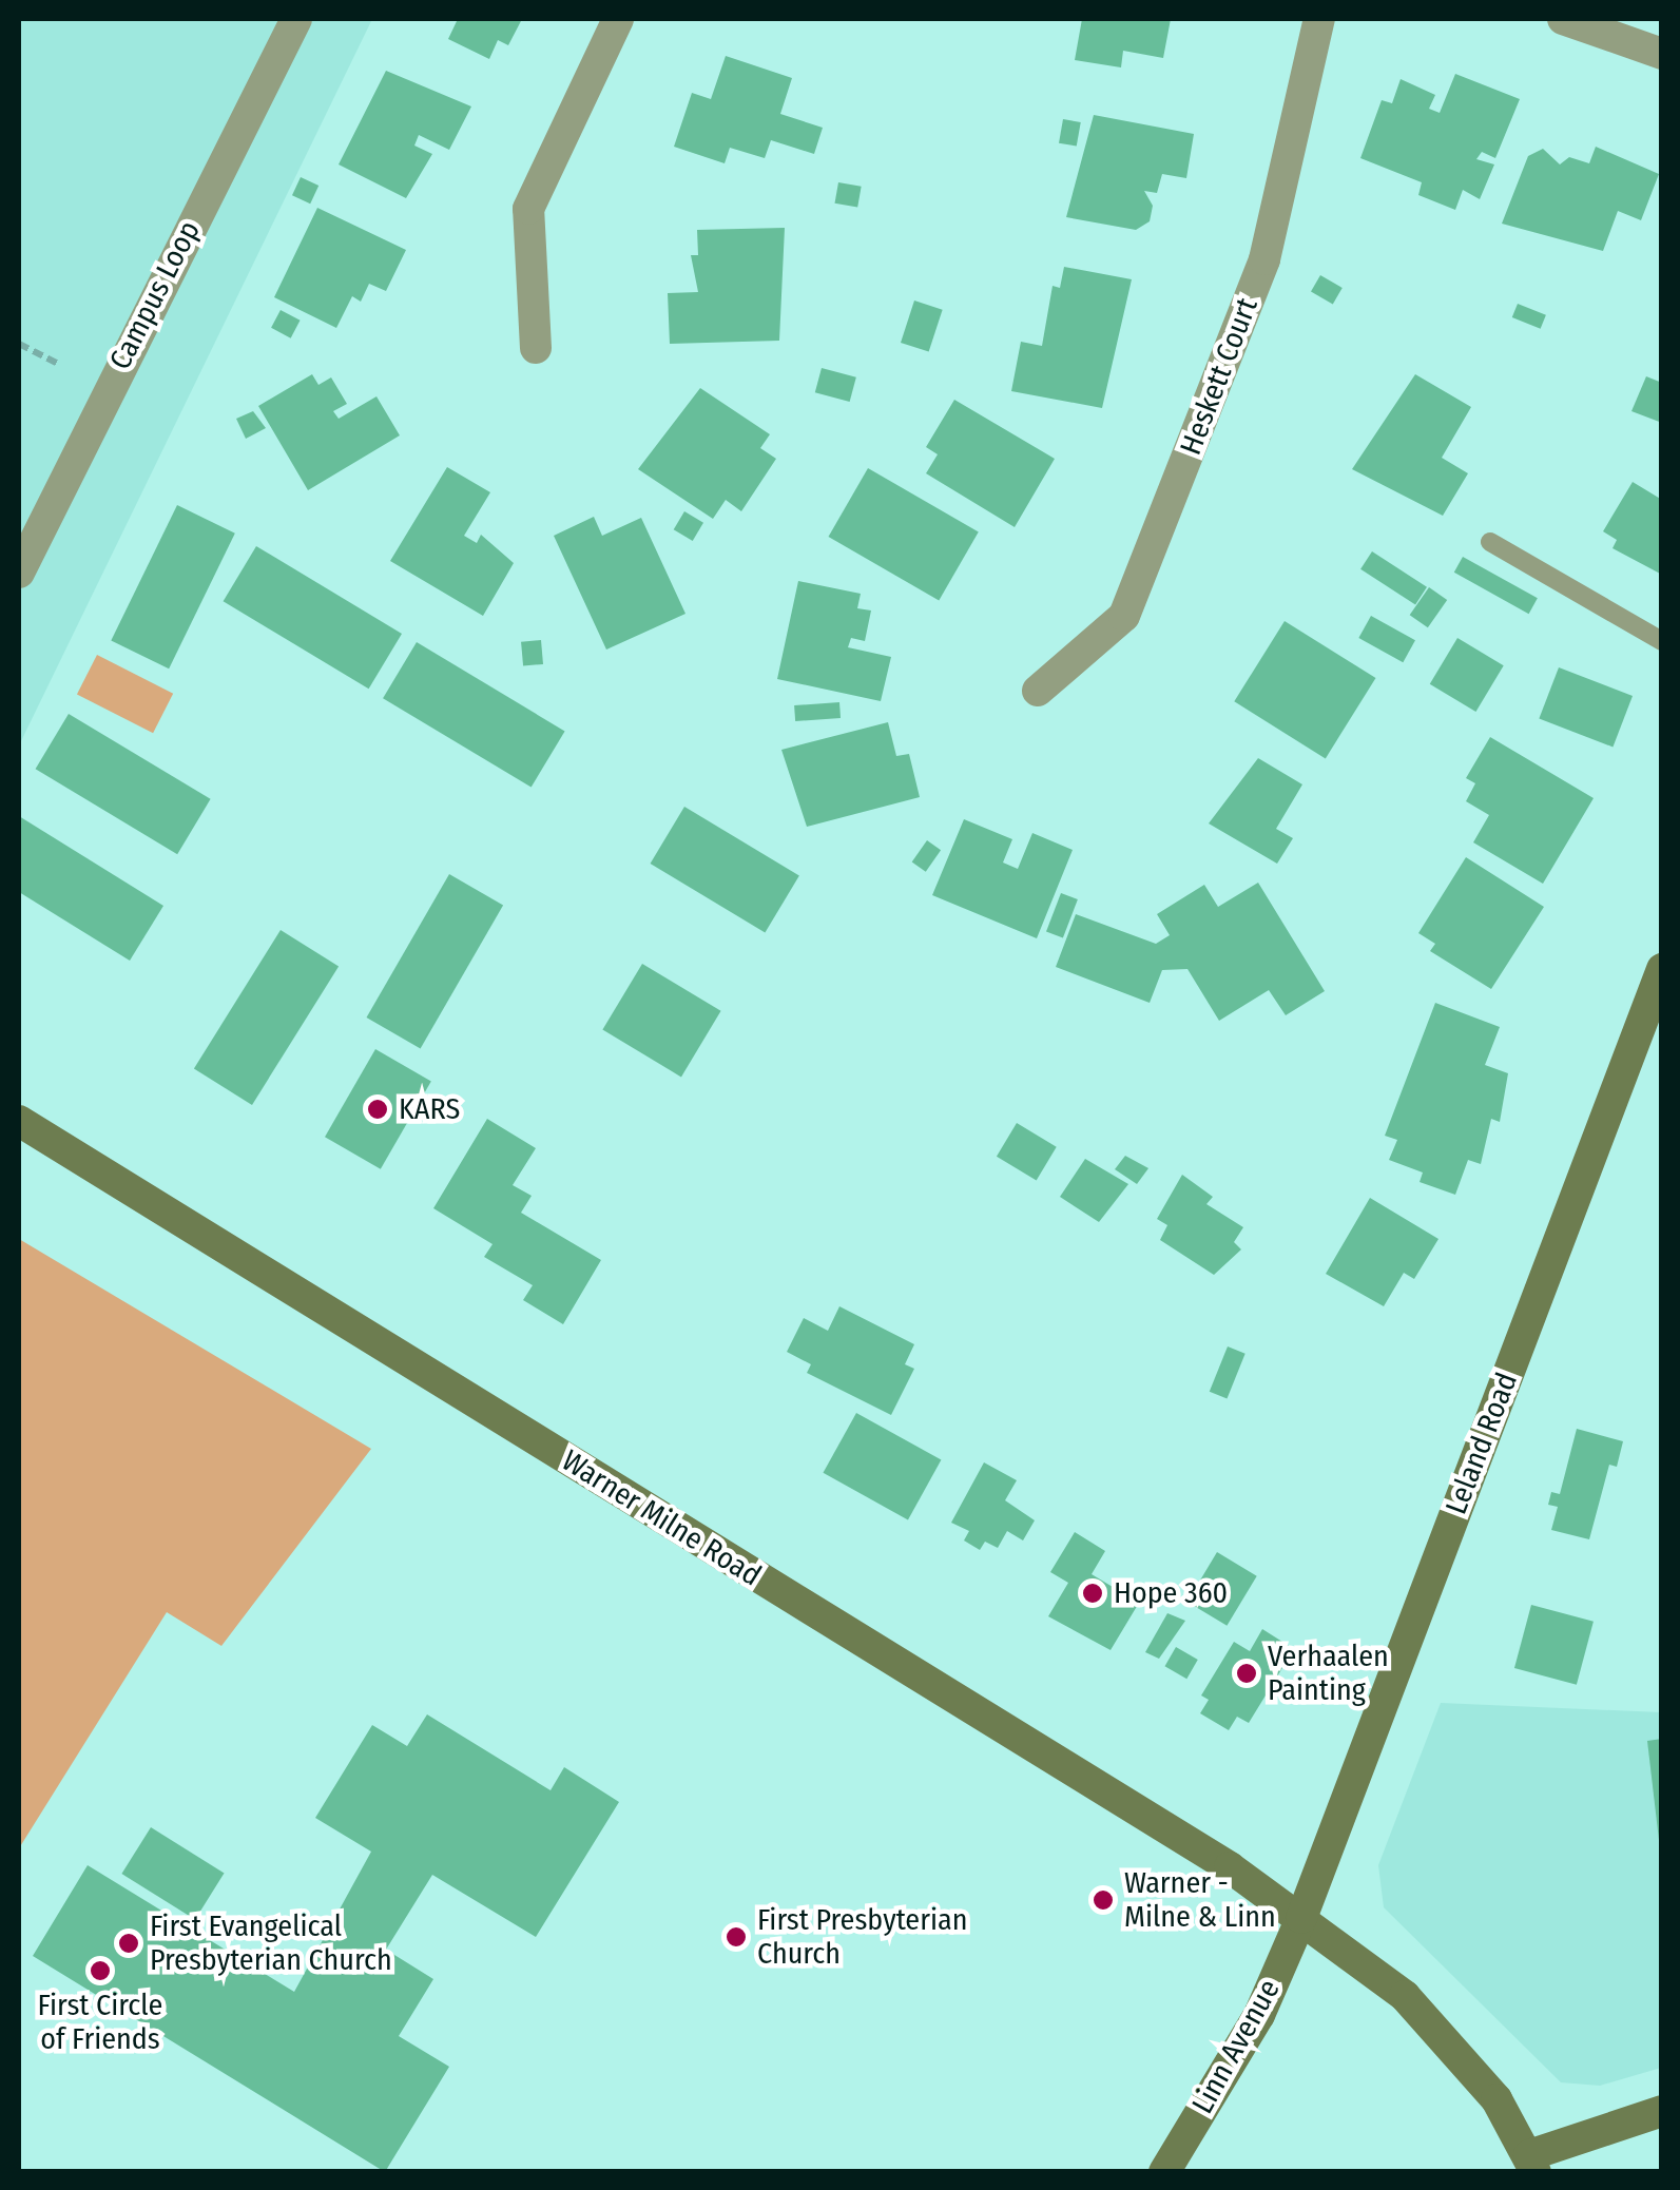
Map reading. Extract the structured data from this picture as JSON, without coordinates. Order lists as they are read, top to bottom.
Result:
{
  "streets": {
    "main road": ["Leland Road", "Warner Milne Road", "Linn Avenue"],
    "street": ["Campus Loop", "Heskett Court"]
  },
  "crossings": [
    ["Leland Road", "Warner Milne Road"],
    ["Leland Road", "Linn Avenue"],
    ["Warner Milne Road", "Linn Avenue"]
  ],
  "places": [
    "KARS",
    "Hope 360",
    "Verhaalen Painting",
    "Warner - Milne & Linn",
    "First Presbyterian Church",
    "First Evangelical Presbyterian Church",
    "First Circle of Friends"
  ]
}
